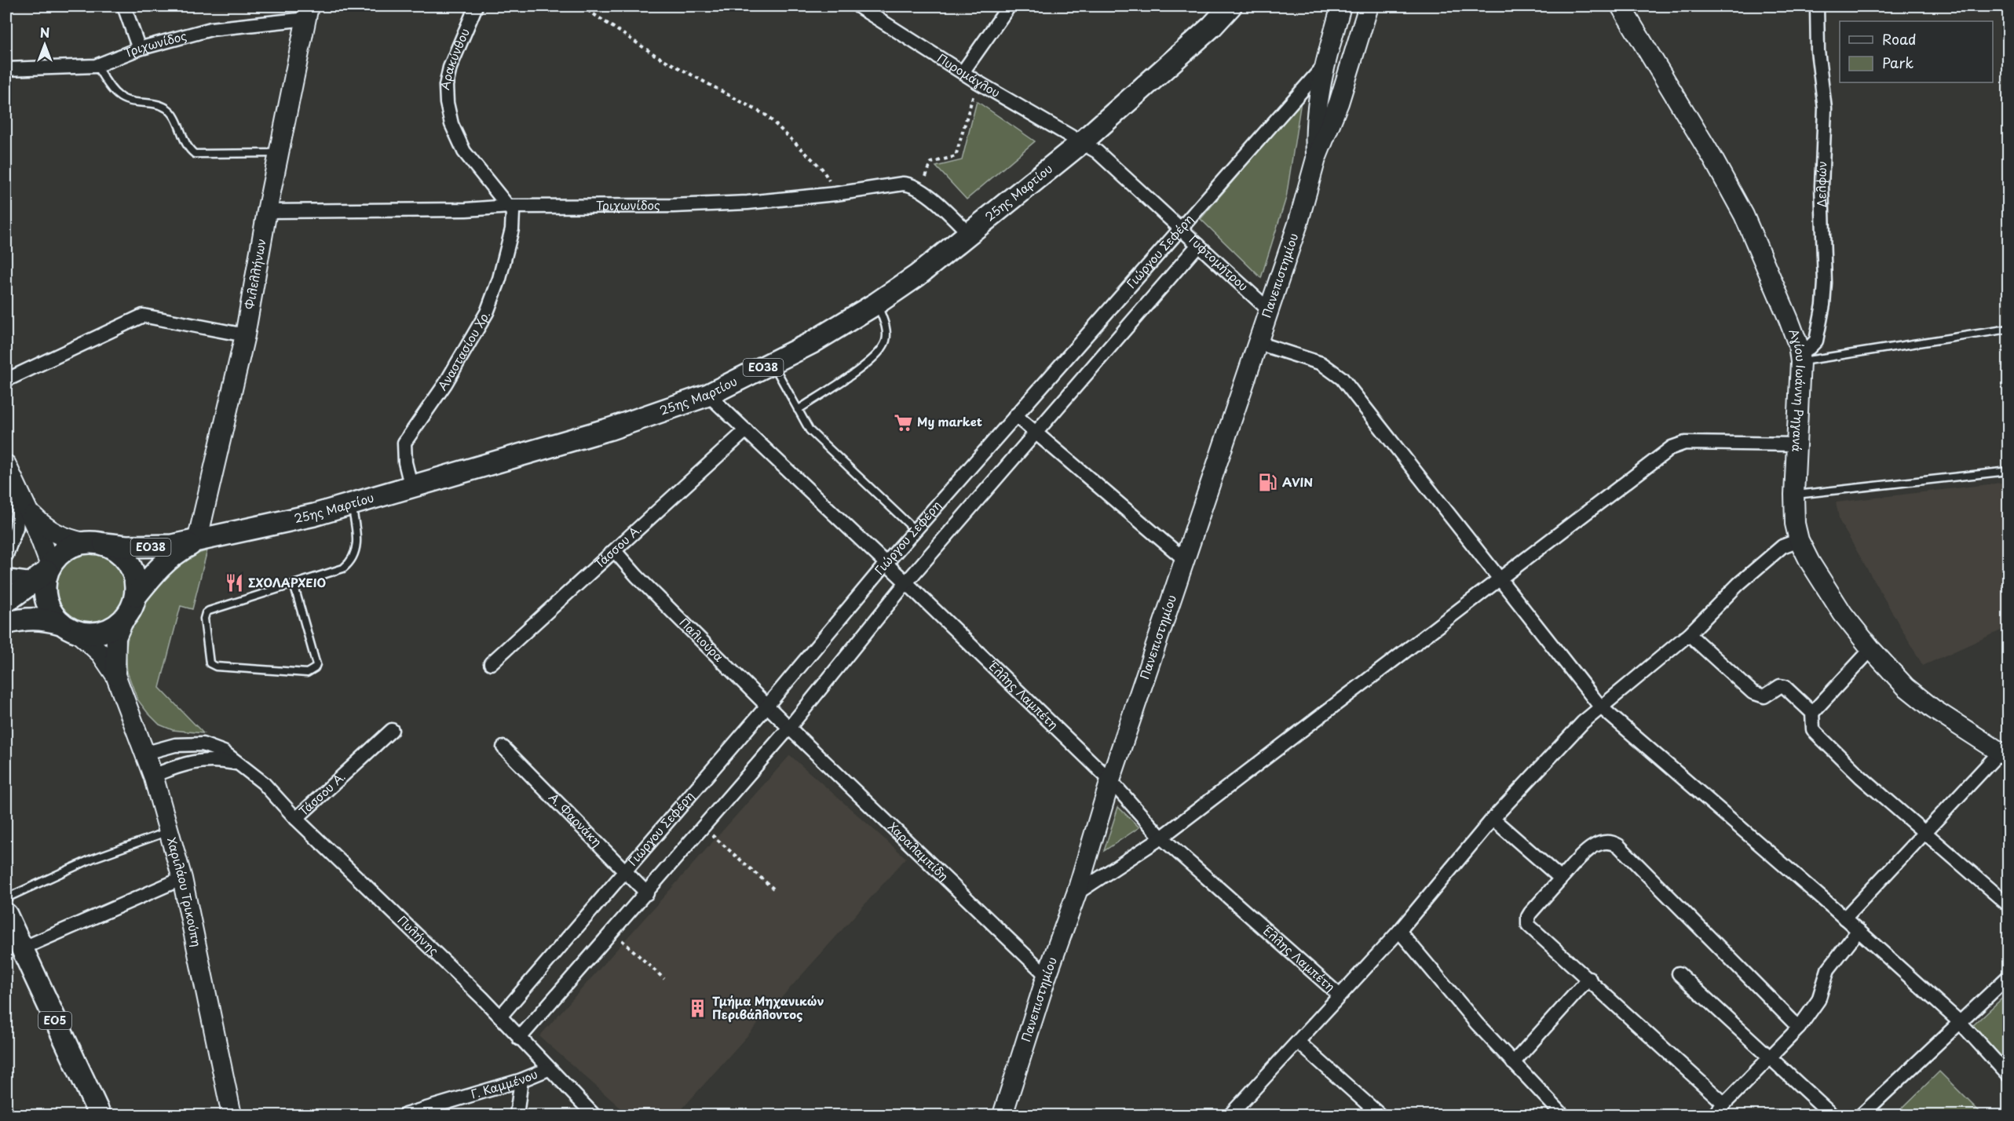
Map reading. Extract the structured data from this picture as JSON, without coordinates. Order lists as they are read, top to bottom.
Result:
{
  "streets": {
    "main road": ["25ης Μαρτίου", "ΕΟ38", "ΕΟ5"],
    "street": [
      "Τριχωνίδος",
      "Αρακύνθου",
      "Πυρομάγλου",
      "Δελφών",
      "Γιώργου Σεφέρη",
      "Γυφτομήτρου",
      "Φιλελλήνων",
      "Πανεπιστημίου",
      "Αναστασίου Χρ.",
      "Αγίου Ιωάννη Ρηγανά",
      "Τάσσου Α.",
      "Παλιούρα",
      "Έλλης Λαμπέτη",
      "Α. Φαρνάκη",
      "Χαραλαμπίδη",
      "Χαριλάου Τρικούπη",
      "Πυλήνης",
      "Γ. Καμμένου"
    ]
  },
  "crossings": [
    ["Τριχωνίδος", "Αρακύνθου"],
    ["Τριχωνίδος", "25ης Μαρτίου"],
    ["Τριχωνίδος", "Φιλελλήνων"],
    ["Τριχωνίδος", "Αναστασίου Χρ."],
    ["Αρακύνθου", "Αναστασίου Χρ."],
    ["Πυρομάγλου", "25ης Μαρτίου"],
    ["Πυρομάγλου", "Γυφτομήτρου"],
    ["Δελφών", "Αγίου Ιωάννη Ρηγανά"],
    ["25ης Μαρτίου", "Γυφτομήτρου"],
    ["25ης Μαρτίου", "Φιλελλήνων"],
    ["25ης Μαρτίου", "Αναστασίου Χρ."],
    ["25ης Μαρτίου", "ΕΟ38"],
    ["25ης Μαρτίου", "Έλλης Λαμπέτη"],
    ["25ης Μαρτίου", "Χαριλάου Τρικούπη"],
    ["Γιώργου Σεφέρη", "Γυφτομήτρου"],
    ["Γιώργου Σεφέρη", "Πανεπιστημίου"],
    ["Γιώργου Σεφέρη", "Παλιούρα"],
    ["Γιώργου Σεφέρη", "Έλλης Λαμπέτη"],
    ["Γιώργου Σεφέρη", "Α. Φαρνάκη"],
    ["Γιώργου Σεφέρη", "Πυλήνης"],
    ["Γυφτομήτρου", "Πανεπιστημίου"],
    ["Πανεπιστημίου", "Έλλης Λαμπέτη"],
    ["Πανεπιστημίου", "Χαραλαμπίδη"],
    ["ΕΟ38", "Χαριλάου Τρικούπη"],
    ["Τάσσου Α.", "Παλιούρα"],
    ["Τάσσου Α.", "Έλλης Λαμπέτη"],
    ["Τάσσου Α.", "Πυλήνης"],
    ["Παλιούρα", "Χαραλαμπίδη"],
    ["Χαριλάου Τρικούπη", "Πυλήνης"],
    ["Πυλήνης", "Γ. Καμμένου"]
  ],
  "places": {
    "supermarket": ["My market"],
    "fuel station": ["AVIN"],
    "restaurant": ["ΣΧΟΛΑΡΧΕΙΟ"],
    "building": ["Τμήμα Μηχανικών Περιβάλλοντος"]
  },
  "legend": ["Road", "Park"],
  "north": "top"
}
